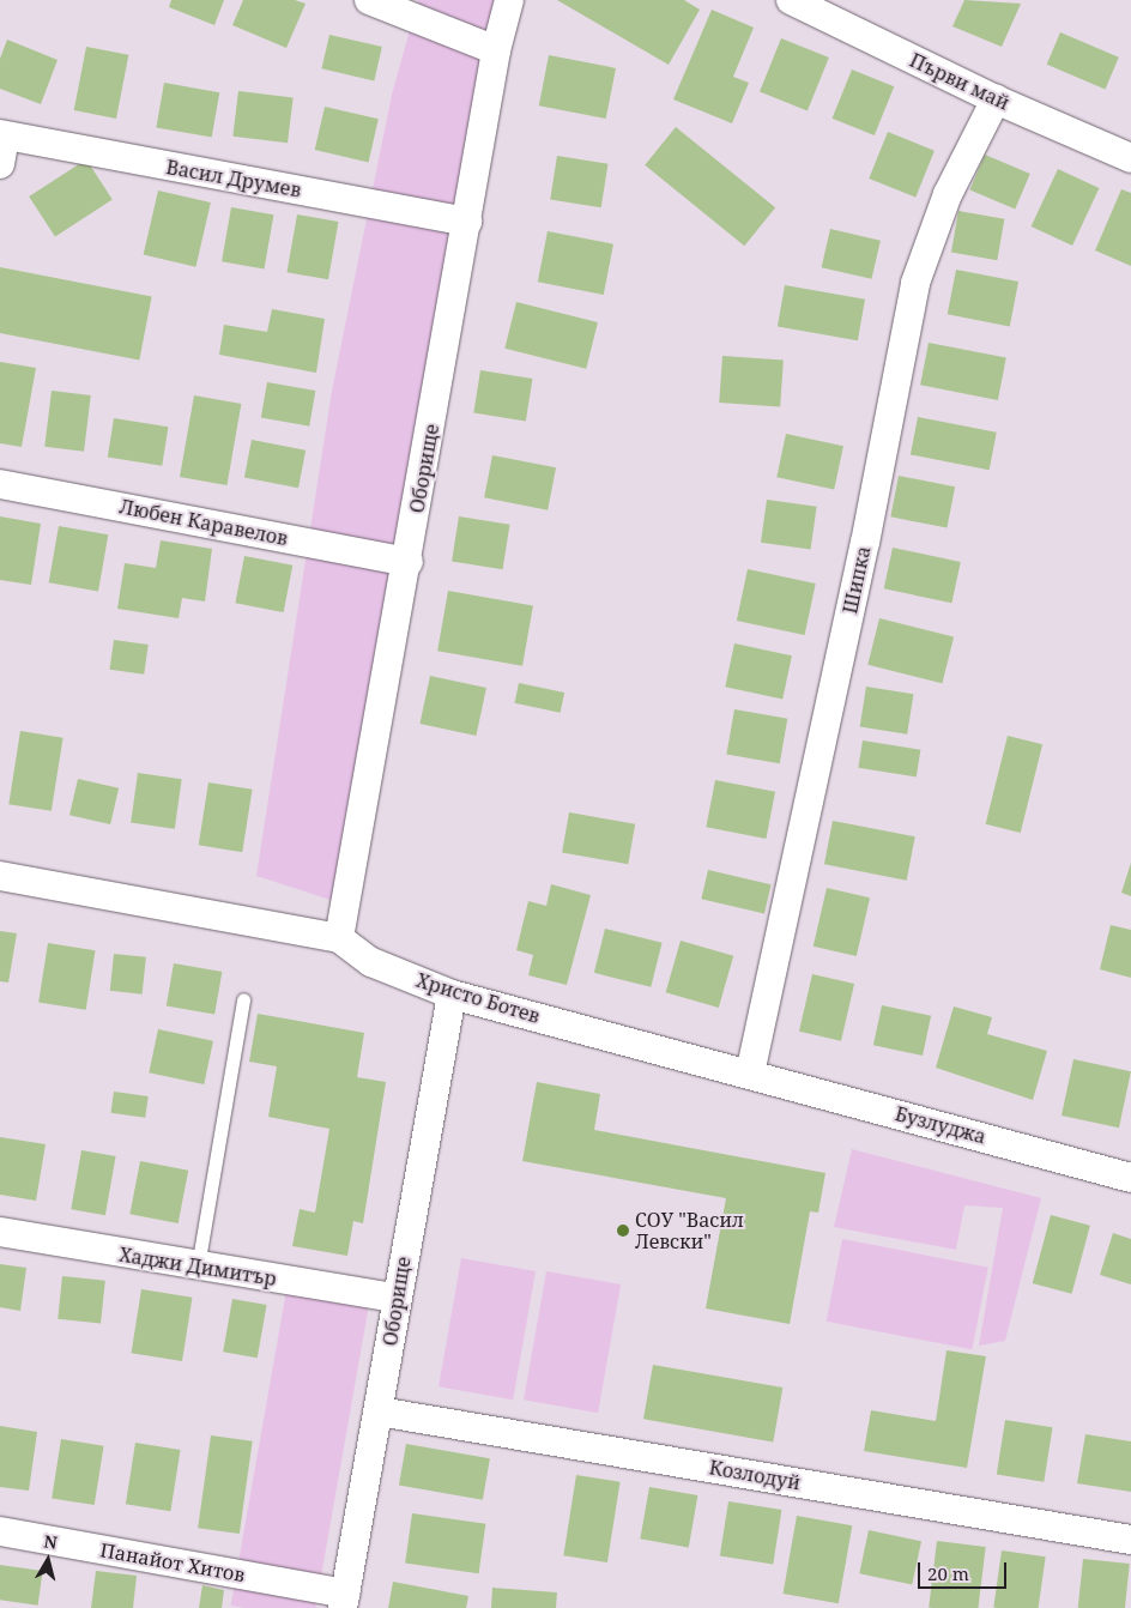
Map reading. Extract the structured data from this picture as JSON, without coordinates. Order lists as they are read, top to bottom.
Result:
{
  "streets": {
    "street": [
      "Първи май",
      "Васил Друмев",
      "Оборище",
      "Любен Каравелов",
      "Шипка",
      "Христо Ботев",
      "Бузлуджа",
      "Хаджи Димитър",
      "Козлодуй",
      "Панайот Хитов"
    ]
  },
  "crossings": [
    ["Първи май", "Шипка"],
    ["Васил Друмев", "Оборище"],
    ["Оборище", "Любен Каравелов"],
    ["Оборище", "Христо Ботев"],
    ["Оборище", "Хаджи Димитър"],
    ["Оборище", "Козлодуй"],
    ["Оборище", "Панайот Хитов"],
    ["Шипка", "Христо Ботев"],
    ["Шипка", "Бузлуджа"],
    ["Христо Ботев", "Бузлуджа"]
  ],
  "places": ["СОУ \"Васил Левски\""],
  "scale_bar": "20 m",
  "north": "top"
}
